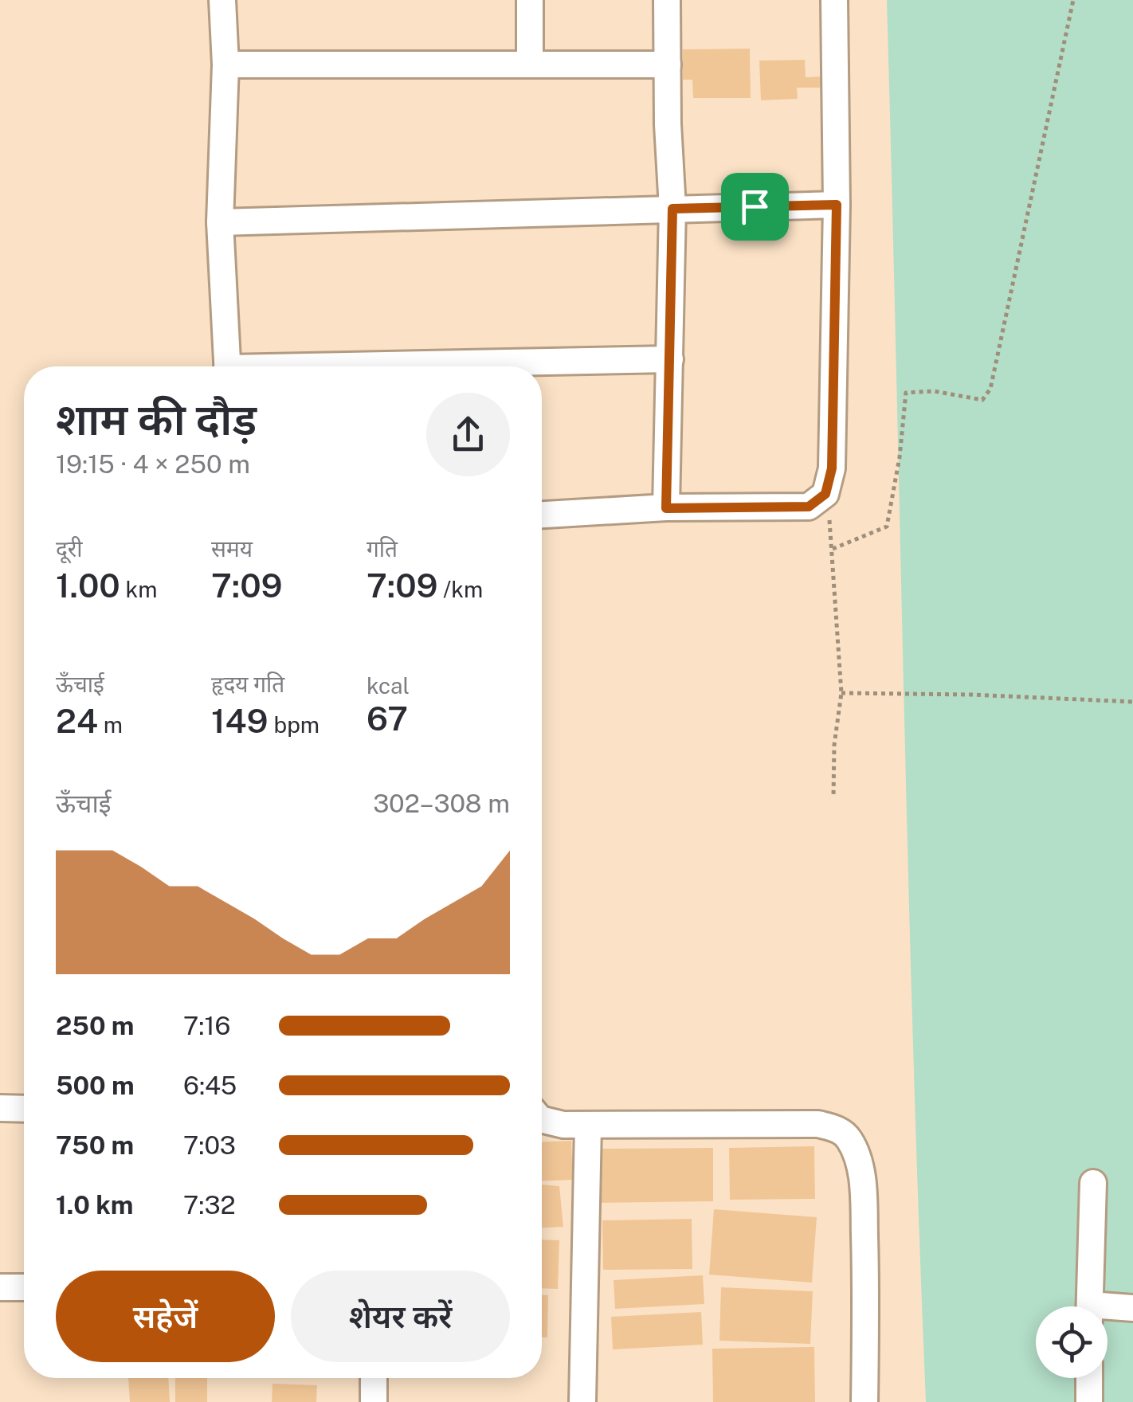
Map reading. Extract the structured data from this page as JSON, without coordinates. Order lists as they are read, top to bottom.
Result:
{
  "page": {
    "heading": ["शाम की दौड़", "19:15 · 4 × 250 m"],
    "stats": [
      ["दूरी", "1.00 km"],
      ["समय", "7:09"],
      ["गति", "7:09 /km"],
      ["ऊँचाई", "24 m"],
      ["हृदय गति", "149 bpm"],
      ["kcal", "67"]
    ],
    "chart": ["ऊँचाई", "302–308 m"],
    "list": [
      {
        "name": "250 m",
        "note": "7:16"
      },
      {
        "name": "500 m",
        "note": "6:45"
      },
      {
        "name": "750 m",
        "note": "7:03"
      },
      {
        "name": "1.0 km",
        "note": "7:32"
      }
    ],
    "buttons": ["सहेजें", "शेयर करें"]
  }
}
